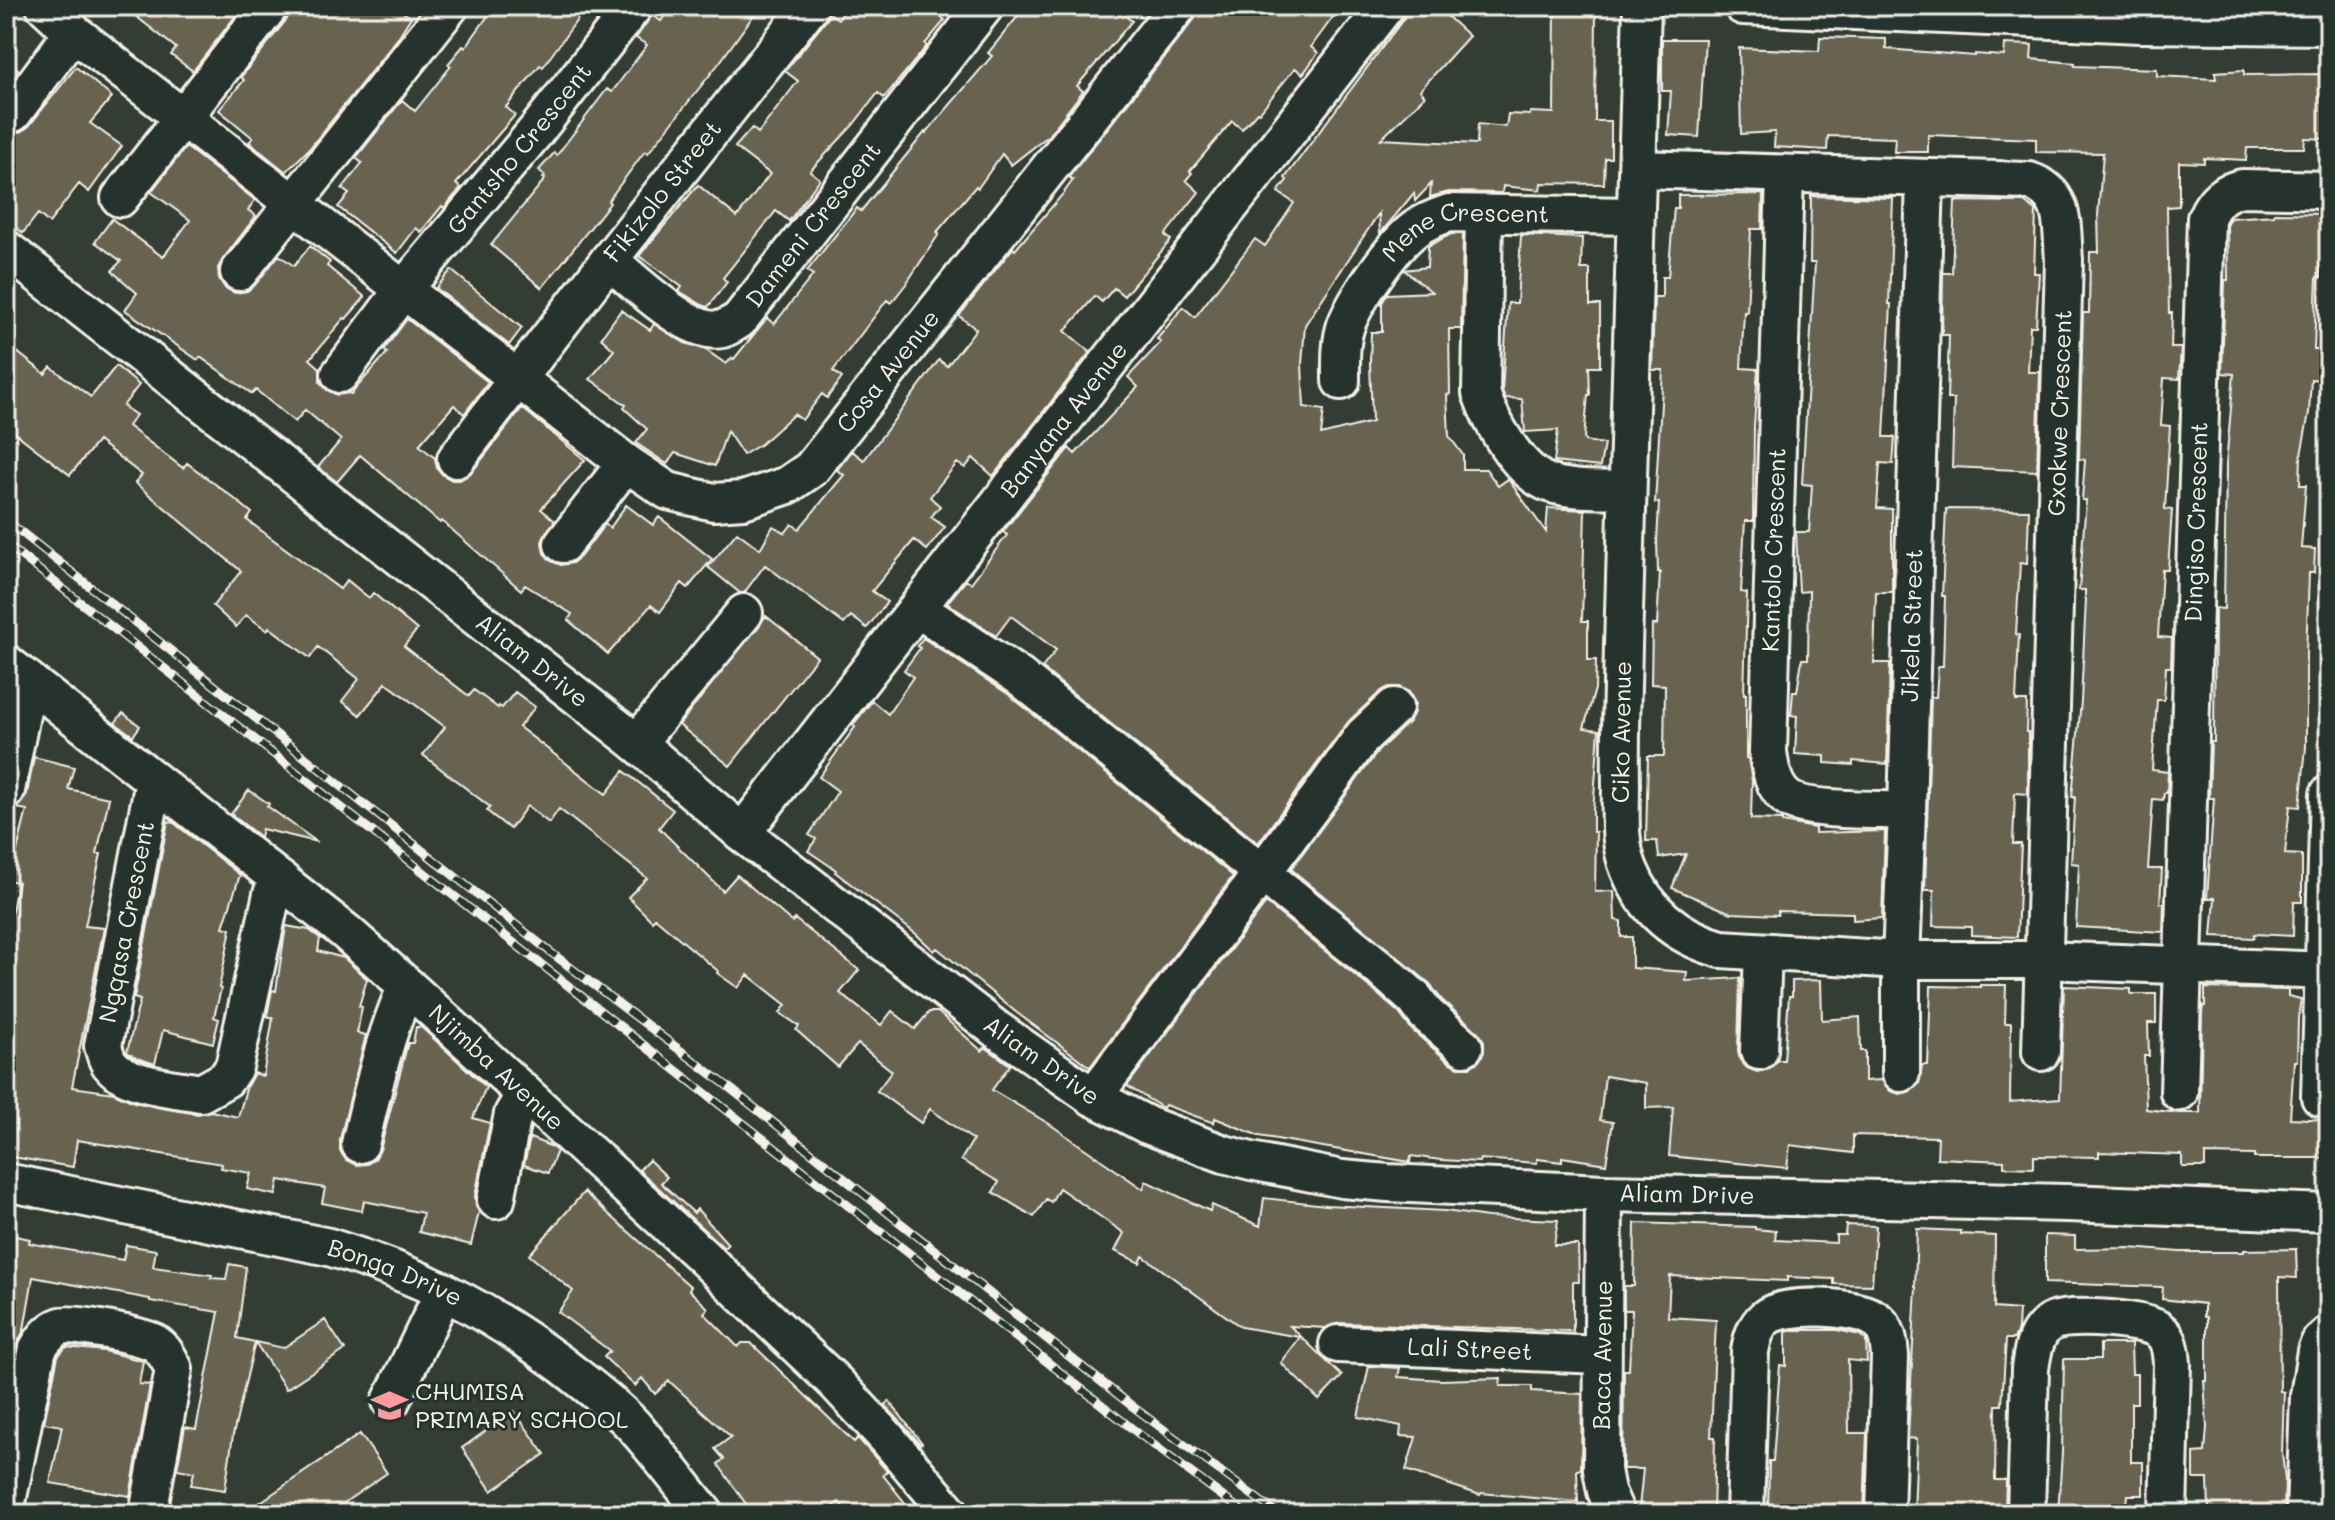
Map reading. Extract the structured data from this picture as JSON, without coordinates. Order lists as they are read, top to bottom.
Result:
{
  "streets": {
    "street": [
      "Gantsho Crescent",
      "Fikizolo Street",
      "Dameni Crescent",
      "Mene Crescent",
      "Cosa Avenue",
      "Gxokwe Crescent",
      "Banyana Avenue",
      "Dingiso Crescent",
      "Kantolo Crescent",
      "Jikela Street",
      "Aliam Drive",
      "Ciko Avenue",
      "Ngqasa Crescent",
      "Njimba Avenue",
      "Bonga Drive",
      "Lali Street",
      "Baca Avenue"
    ]
  },
  "crossings": [
    ["Gantsho Crescent", "Cosa Avenue"],
    ["Fikizolo Street", "Dameni Crescent"],
    ["Fikizolo Street", "Cosa Avenue"],
    ["Mene Crescent", "Ciko Avenue"],
    ["Gxokwe Crescent", "Kantolo Crescent"],
    ["Gxokwe Crescent", "Jikela Street"],
    ["Gxokwe Crescent", "Ciko Avenue"],
    ["Banyana Avenue", "Aliam Drive"],
    ["Dingiso Crescent", "Ciko Avenue"],
    ["Kantolo Crescent", "Jikela Street"],
    ["Jikela Street", "Ciko Avenue"],
    ["Aliam Drive", "Baca Avenue"],
    ["Ngqasa Crescent", "Njimba Avenue"],
    ["Lali Street", "Baca Avenue"]
  ],
  "places": {
    "school or university": ["CHUMISA PRIMARY SCHOOL"]
  }
}
